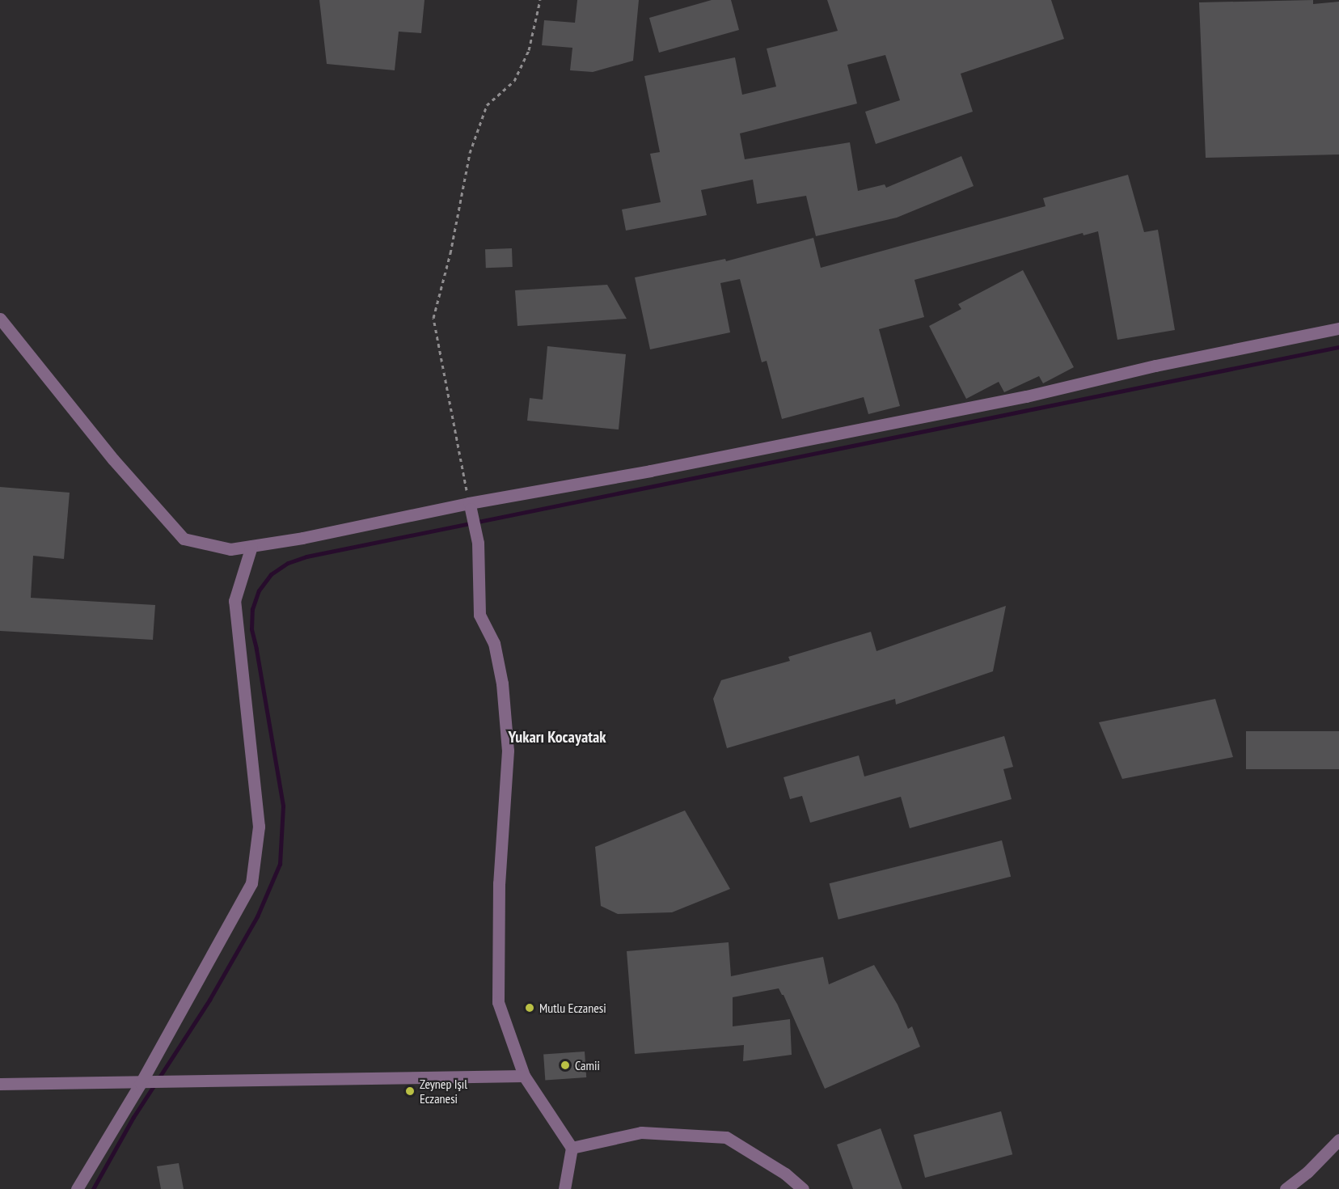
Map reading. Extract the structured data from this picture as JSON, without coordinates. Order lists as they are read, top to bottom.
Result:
{
  "districts": ["Yukarı Kocayatak"],
  "places": ["Mutlu Eczanesi", "Camii", "Zeynep Işıl Eczanesi"]
}
